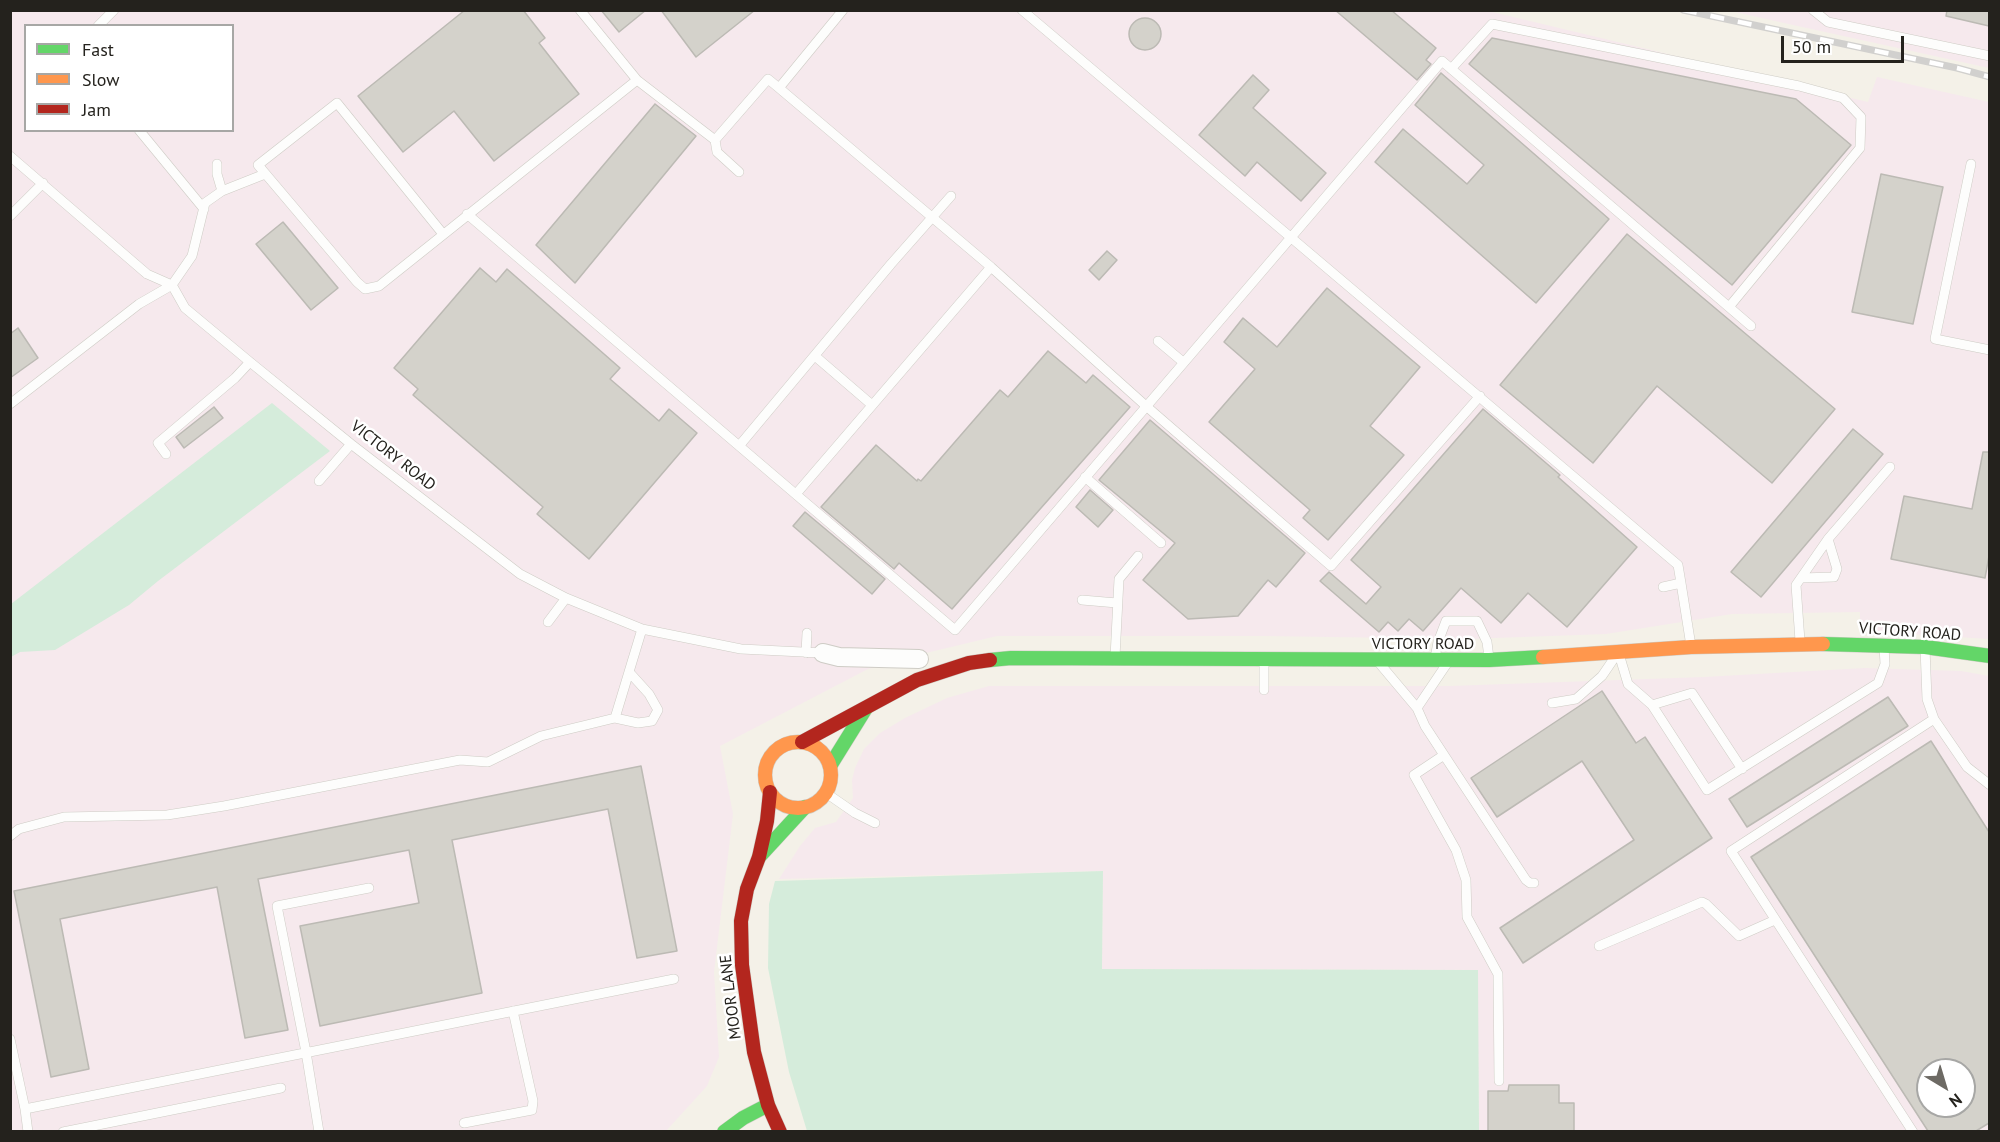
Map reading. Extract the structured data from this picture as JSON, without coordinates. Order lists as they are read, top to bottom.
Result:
{
  "streets": {
    "street": ["VICTORY ROAD", "MOOR LANE"]
  },
  "crossings": [
    ["VICTORY ROAD", "MOOR LANE"]
  ],
  "legend": ["Fast", "Slow", "Jam"],
  "scale_bar": "50 m",
  "north": "bottom right"
}
